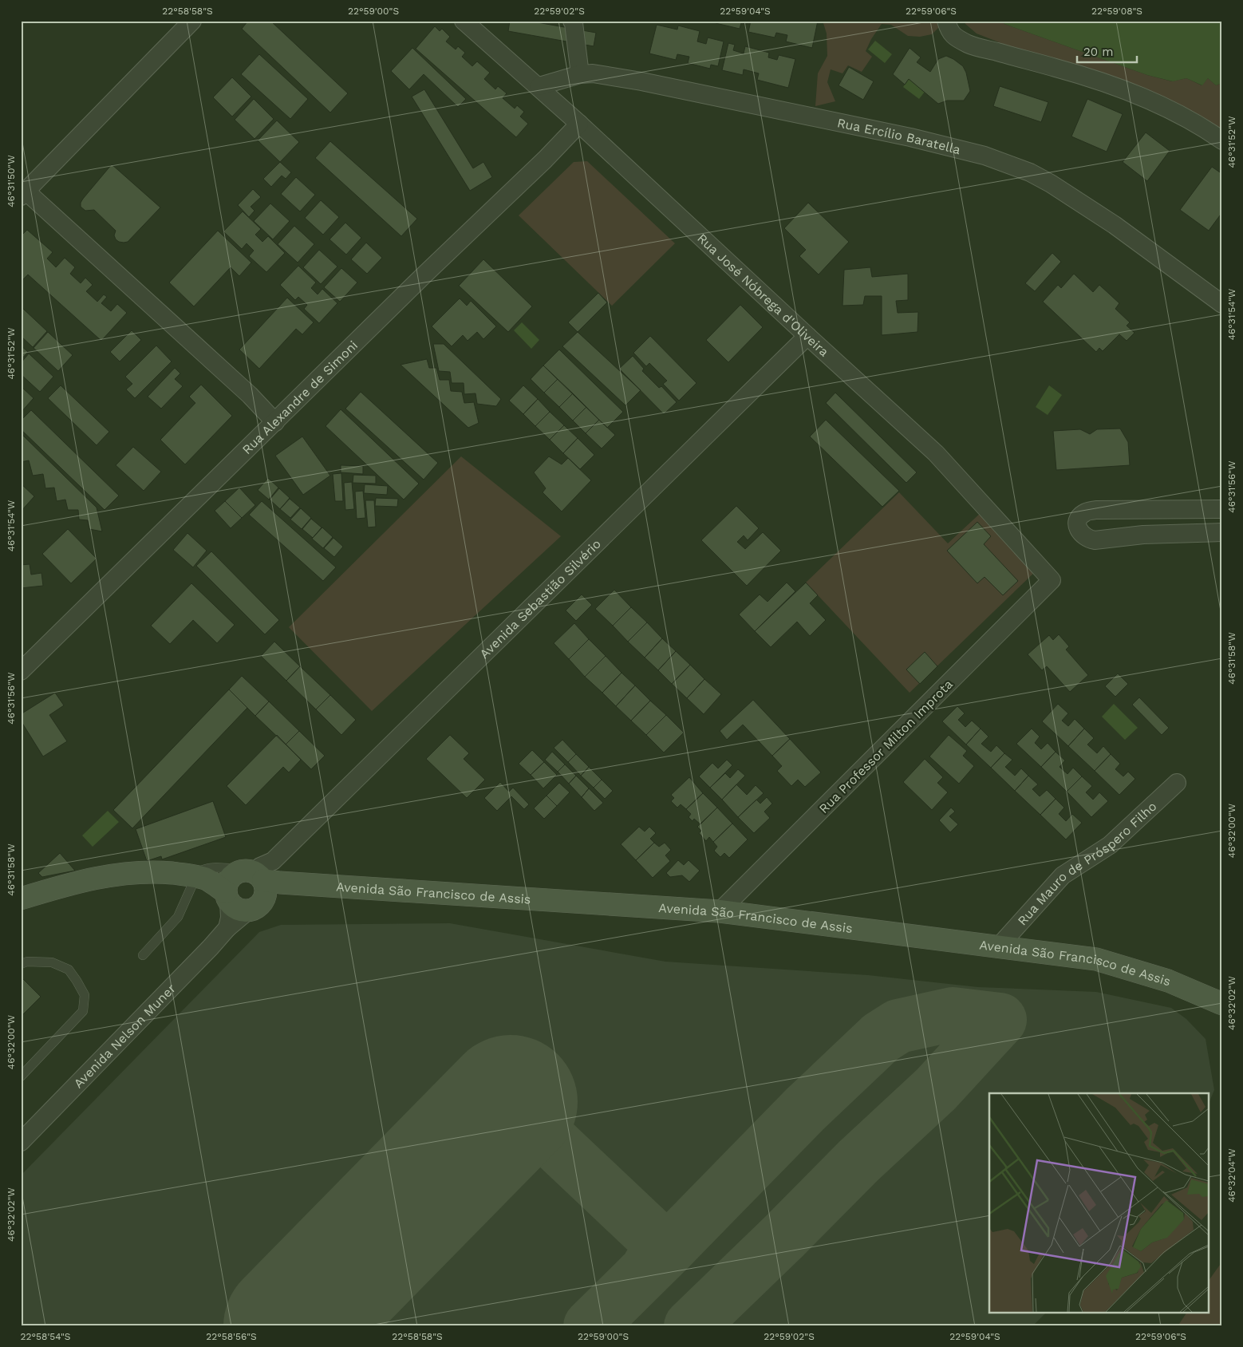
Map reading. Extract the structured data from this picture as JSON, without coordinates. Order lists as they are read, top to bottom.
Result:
{
  "streets": {
    "street": [
      "Rua Ercílio Baratella",
      "Rua José Nóbrega d'Oliveira",
      "Rua Alexandre de Simoni",
      "Avenida Sebastião Silvério",
      "Rua Professor Milton Improta",
      "Rua Mauro de Próspero Filho",
      "Avenida São Francisco de Assis",
      "Avenida Nelson Muner"
    ]
  },
  "crossings": [
    ["Rua Ercílio Baratella", "Rua José Nóbrega d'Oliveira"],
    ["Rua José Nóbrega d'Oliveira", "Rua Alexandre de Simoni"],
    ["Rua José Nóbrega d'Oliveira", "Avenida Sebastião Silvério"],
    ["Rua José Nóbrega d'Oliveira", "Rua Professor Milton Improta"],
    ["Avenida Sebastião Silvério", "Avenida São Francisco de Assis"],
    ["Avenida Sebastião Silvério", "Avenida Nelson Muner"],
    ["Rua Professor Milton Improta", "Avenida São Francisco de Assis"],
    ["Rua Mauro de Próspero Filho", "Avenida São Francisco de Assis"],
    ["Avenida São Francisco de Assis", "Avenida Nelson Muner"]
  ],
  "scale_bar": "20 m",
  "coordinates": [
    "22°58'58\"S",
    "22°59'00\"S",
    "22°59'02\"S",
    "22°59'04\"S",
    "22°59'06\"S",
    "22°59'08\"S",
    "46°31'52\"W",
    "46°31'50\"W",
    "46°31'54\"W",
    "46°31'56\"W",
    "46°31'58\"W",
    "46°32'00\"W",
    "46°32'02\"W",
    "46°32'04\"W",
    "22°58'54\"S",
    "22°58'56\"S"
  ]
}
